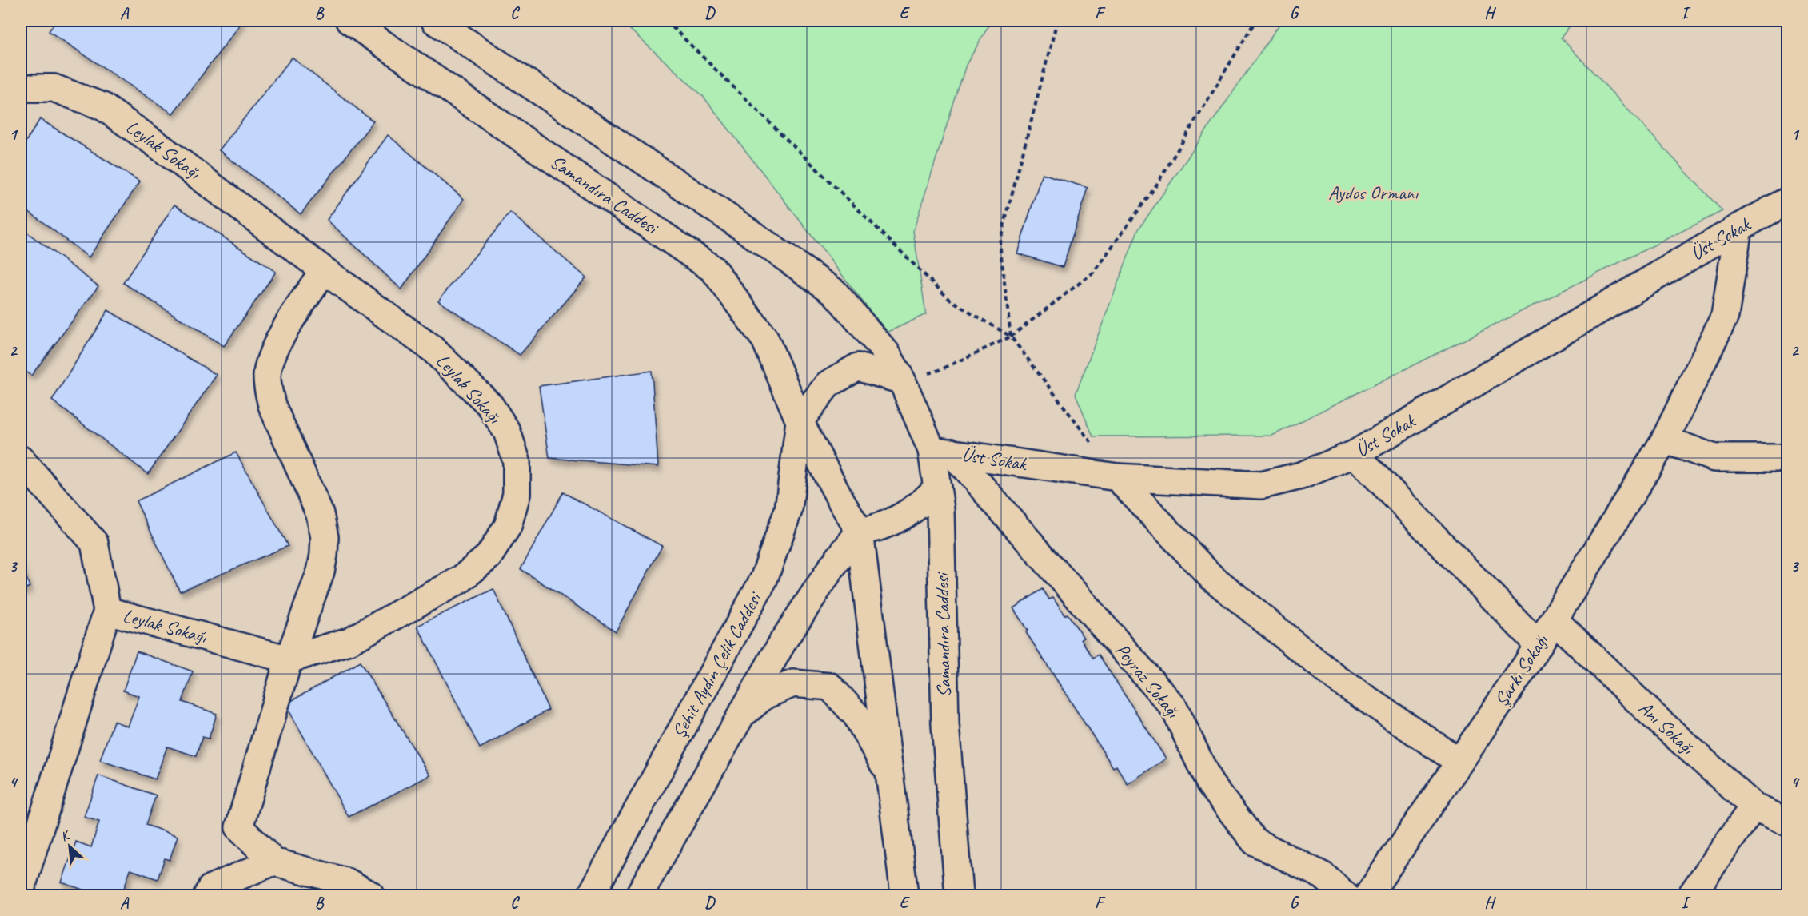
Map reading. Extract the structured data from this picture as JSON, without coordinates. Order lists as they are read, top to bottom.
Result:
{
  "streets": {
    "street": [
      "Leylak Sokağı",
      "Samandıra Caddesi",
      "Üst Sokak",
      "Şehit Aydın Çelik Caddesi",
      "Şarkı Sokağı",
      "Poyraz Sokağı",
      "Anı Sokağı"
    ]
  },
  "crossings": [
    ["Samandıra Caddesi", "Üst Sokak"],
    ["Samandıra Caddesi", "Şehit Aydın Çelik Caddesi"],
    ["Samandıra Caddesi", "Poyraz Sokağı"],
    ["Üst Sokak", "Şehit Aydın Çelik Caddesi"],
    ["Üst Sokak", "Şarkı Sokağı"],
    ["Üst Sokak", "Poyraz Sokağı"],
    ["Şehit Aydın Çelik Caddesi", "Poyraz Sokağı"],
    ["Şarkı Sokağı", "Anı Sokağı"]
  ],
  "parks": ["Aydos Ormanı"],
  "north": "top left",
  "grid": {
    "columns": [
      "A",
      "B",
      "C",
      "D",
      "E",
      "F",
      "G",
      "H",
      "I"
    ],
    "rows": [
      "1",
      "2",
      "3",
      "4"
    ]
  }
}
